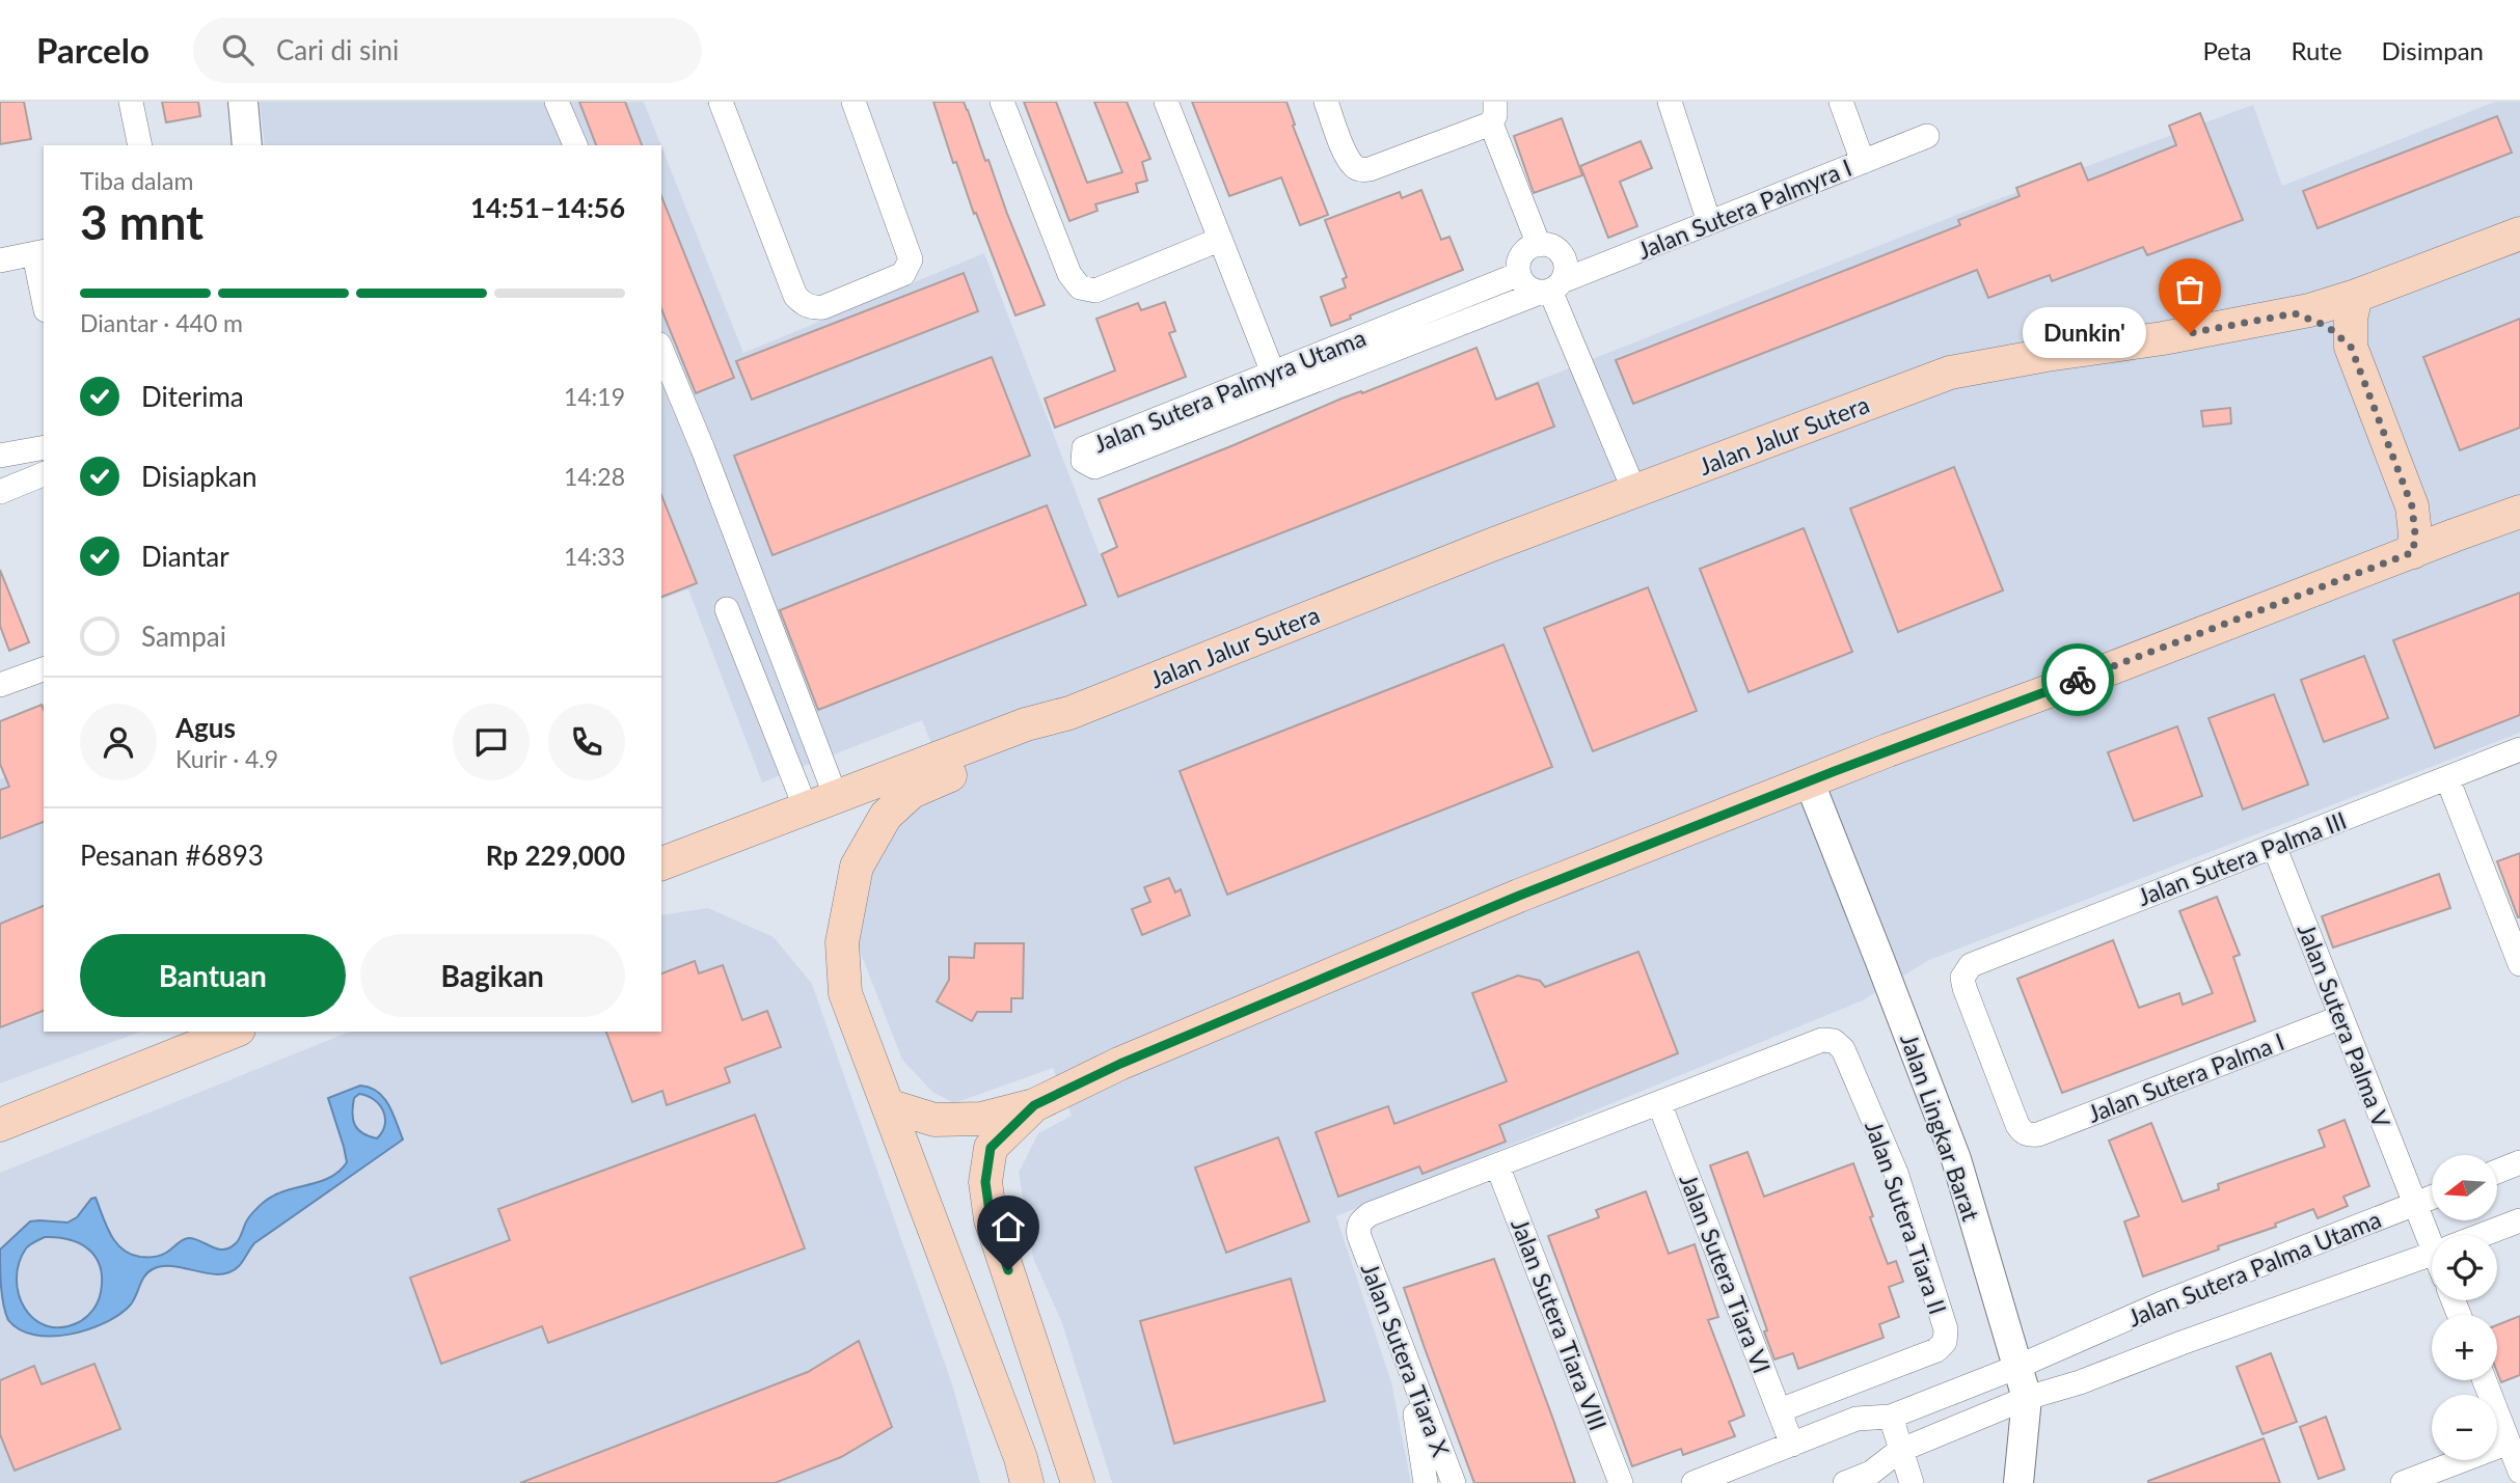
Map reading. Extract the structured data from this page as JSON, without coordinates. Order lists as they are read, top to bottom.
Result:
{
  "streets": {
    "main road": ["Jalan Jalur Sutera"],
    "street": [
      "Jalan Sutera Palmyra I",
      "Jalan Sutera Palmyra Utama",
      "Jalan Sutera Palma III",
      "Jalan Sutera Palma V",
      "Jalan Sutera Palma I",
      "Jalan Lingkar Barat",
      "Jalan Sutera Tiara II",
      "Jalan Sutera Palma Utama",
      "Jalan Sutera Tiara VI",
      "Jalan Sutera Tiara VIII",
      "Jalan Sutera Tiara X"
    ]
  },
  "crossings": [
    ["Jalan Sutera Palmyra I", "Jalan Sutera Palmyra Utama"],
    ["Jalan Sutera Palma III", "Jalan Sutera Palma V"],
    ["Jalan Sutera Palma III", "Jalan Sutera Palma I"],
    ["Jalan Sutera Palma V", "Jalan Sutera Palma I"],
    ["Jalan Sutera Palma V", "Jalan Sutera Palma Utama"],
    ["Jalan Lingkar Barat", "Jalan Sutera Palma Utama"],
    ["Jalan Sutera Tiara II", "Jalan Sutera Tiara VI"],
    ["Jalan Sutera Palma Utama", "Jalan Sutera Tiara VI"],
    ["Jalan Sutera Tiara VIII", "Jalan Sutera Tiara X"]
  ],
  "places": ["Dunkin'"],
  "north": "left",
  "page": {
    "header": "Parcelo",
    "search": "Cari di sini",
    "nav": ["Peta", "Rute", "Disimpan"],
    "heading": ["3 mnt", "Tiba dalam", "14:51–14:56"],
    "panel": [
      "Agus",
      "Kurir · 4.9",
      "Pesanan #6893",
      "Rp 229,000"
    ],
    "bar": "Diantar · 440 m",
    "bubble": "Dunkin'",
    "list": [
      ["Diterima", "14:19"],
      ["Disiapkan", "14:28"],
      ["Diantar", "14:33"],
      "Sampai"
    ],
    "buttons": ["Bantuan", "Bagikan"],
    "map_buttons": ["+", "−"]
  }
}
